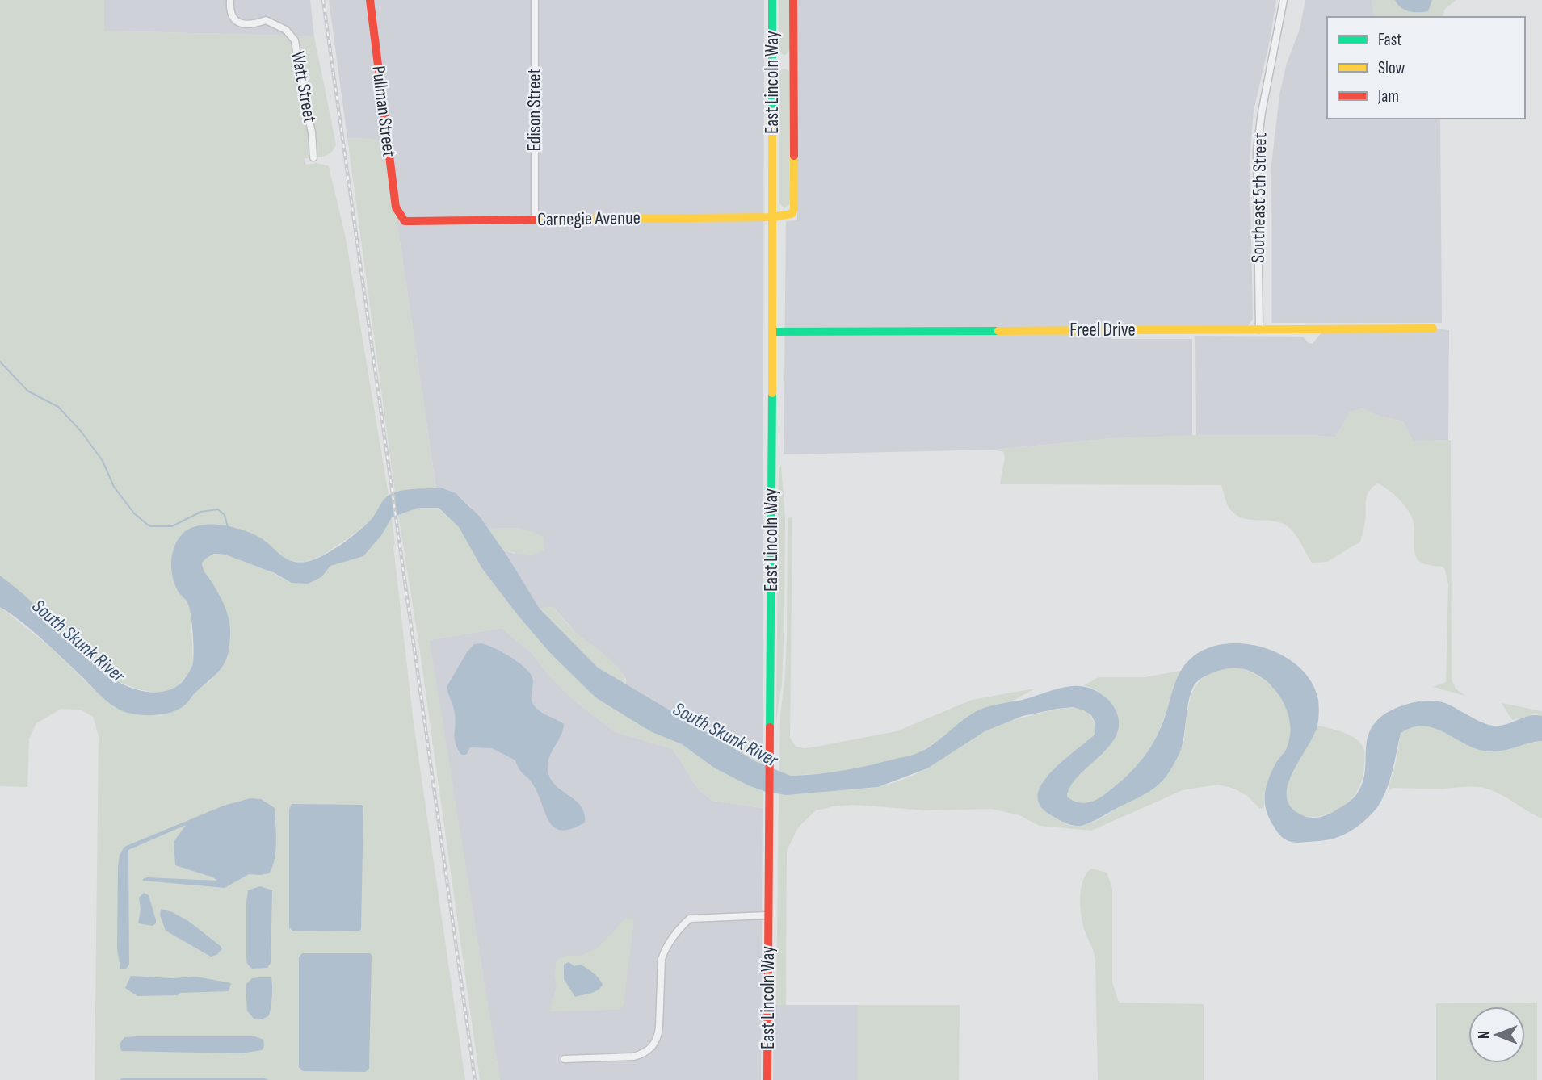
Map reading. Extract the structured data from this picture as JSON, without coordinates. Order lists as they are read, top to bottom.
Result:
{
  "streets": {
    "street": [
      "East Lincoln Way",
      "Watt Street",
      "Edison Street",
      "Pullman Street",
      "Southeast 5th Street",
      "Carnegie Avenue",
      "Freel Drive"
    ]
  },
  "crossings": [
    ["East Lincoln Way", "Carnegie Avenue"],
    ["East Lincoln Way", "Freel Drive"],
    ["Edison Street", "Carnegie Avenue"],
    ["Pullman Street", "Carnegie Avenue"],
    ["Southeast 5th Street", "Freel Drive"]
  ],
  "water": ["South Skunk River"],
  "legend": ["Fast", "Slow", "Jam"],
  "north": "left"
}
